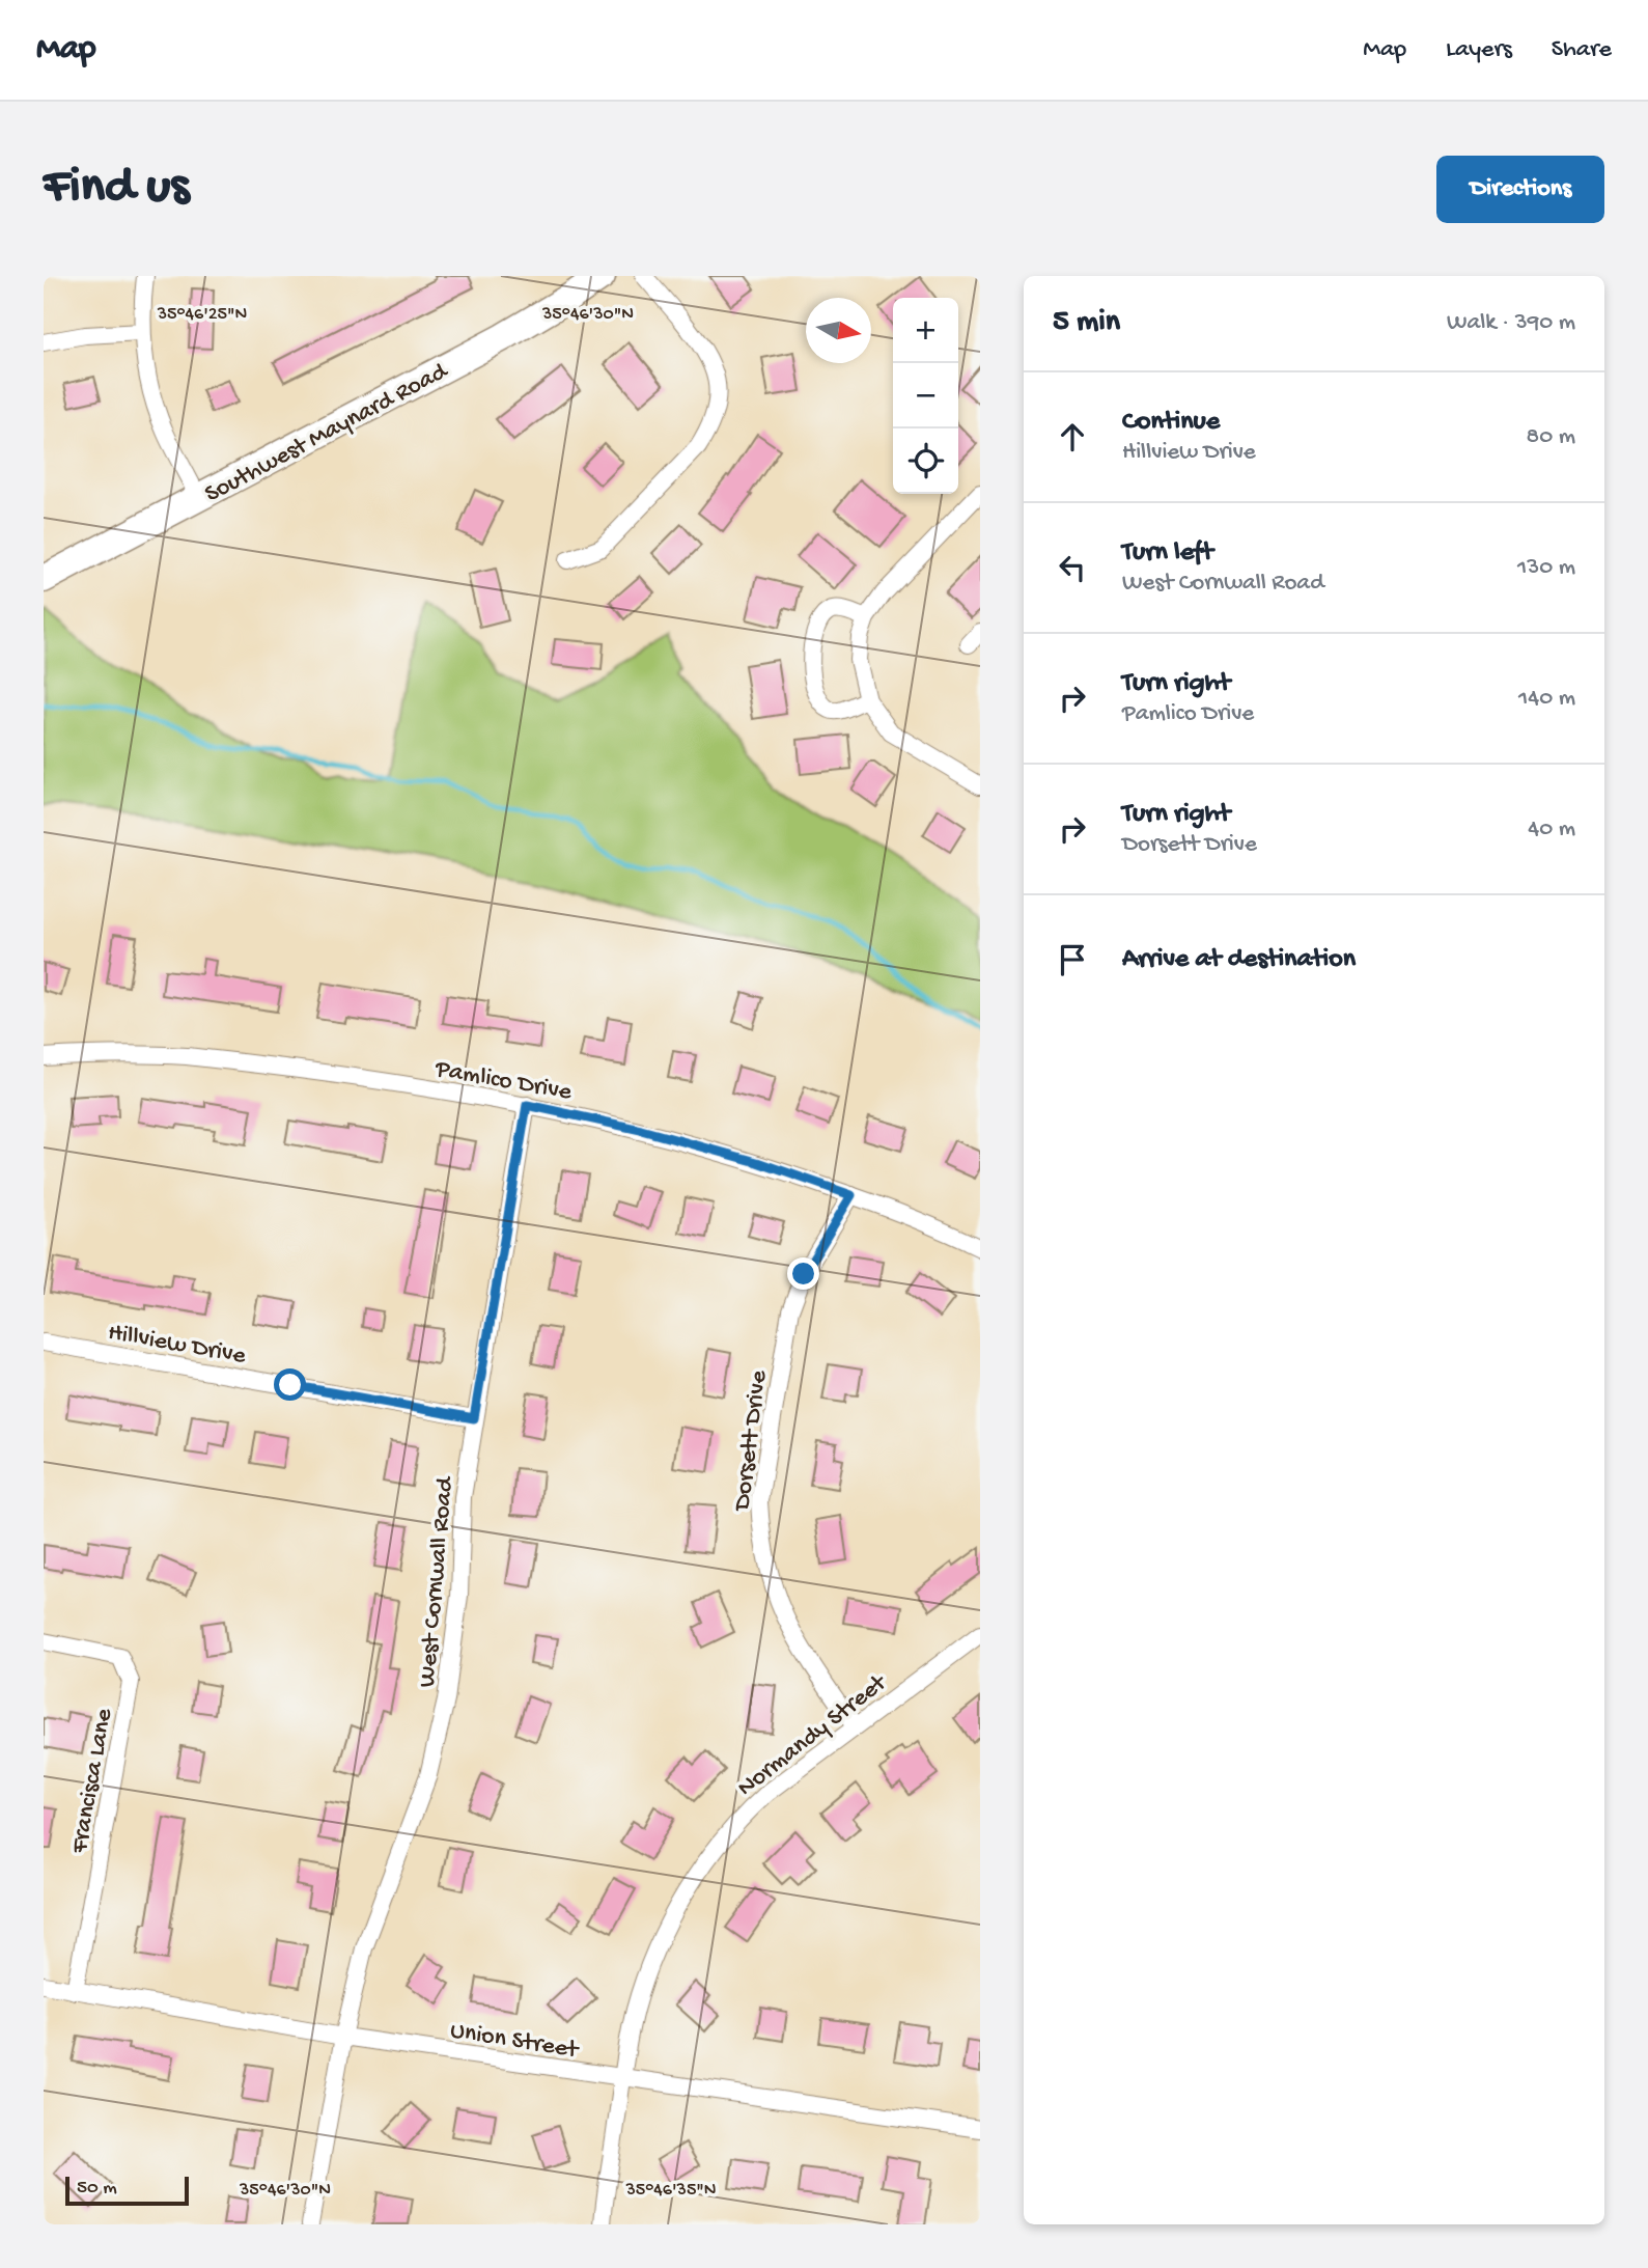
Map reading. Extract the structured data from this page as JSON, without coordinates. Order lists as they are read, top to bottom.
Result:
{
  "streets": {
    "main road": ["Southwest Maynard Road"],
    "street": [
      "Pamlico Drive",
      "Hillview Drive",
      "Dorsett Drive",
      "West Cornwall Road",
      "Normandy Street",
      "Francisca Lane",
      "Union Street"
    ]
  },
  "crossings": [
    ["Pamlico Drive", "Dorsett Drive"],
    ["Pamlico Drive", "West Cornwall Road"],
    ["Hillview Drive", "West Cornwall Road"],
    ["Dorsett Drive", "Normandy Street"],
    ["West Cornwall Road", "Union Street"],
    ["Normandy Street", "Union Street"],
    ["Francisca Lane", "Union Street"]
  ],
  "scale_bar": "50 m",
  "north": "right",
  "page": {
    "header": "Map",
    "nav": ["Map", "Layers", "Share"],
    "buttons": "Directions",
    "title": "Find us",
    "heading": ["5 min", "Walk · 390 m"],
    "map_buttons": ["+", "−"],
    "list": [
      ["Continue", "Hillview Drive", "80 m"],
      ["Turn left", "West Cornwall Road", "130 m"],
      ["Turn right", "Pamlico Drive", "140 m"],
      ["Turn right", "Dorsett Drive", "40 m"],
      "Arrive at destination"
    ],
    "scale": "50 m"
  },
  "coordinates": ["35°46'25\"N", "35°46'30\"N", "35°46'35\"N"]
}
